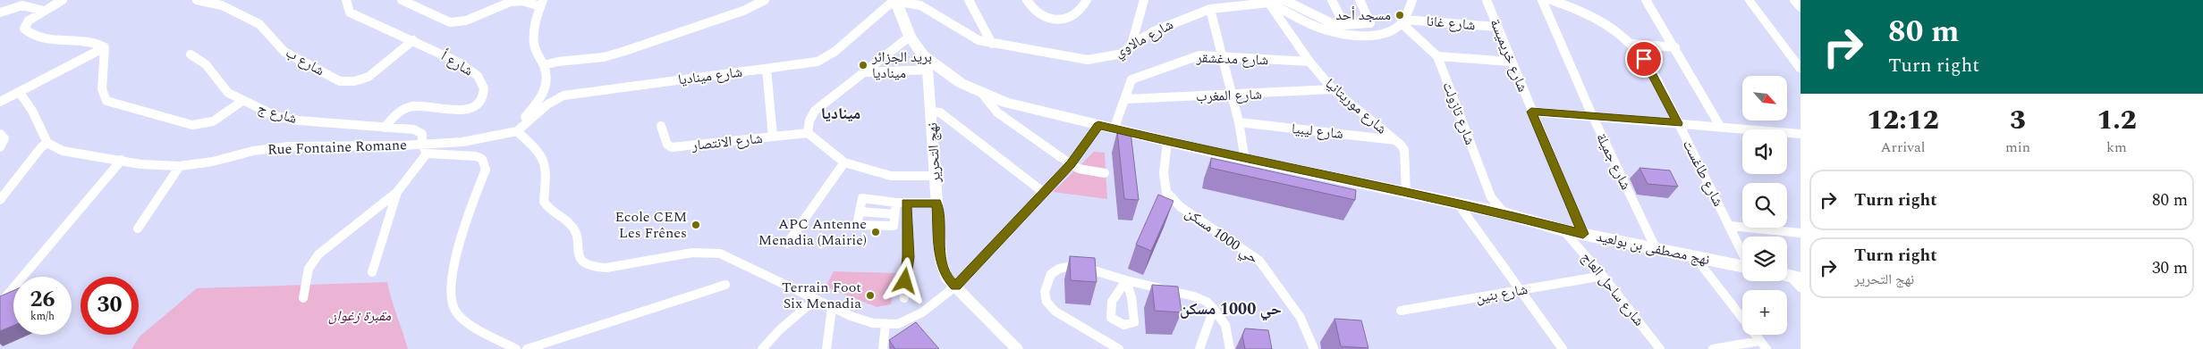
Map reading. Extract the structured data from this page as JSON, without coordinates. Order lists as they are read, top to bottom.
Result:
{
  "streets": {
    "main road": ["نهج مصطفى بن بولعيد"],
    "street": [
      "شارع غانا",
      "شارع مالاوي",
      "شارع خريميسة",
      "شارع مدغشقر",
      "شارع ب",
      "شارع أ",
      "شارع ميناديا",
      "شارع المغرب",
      "شارع موريتانيا",
      "شارع ج",
      "شارع تازولت",
      "شارع ليبيا",
      "شارع الانتصار",
      "Rue Fontaine Romane",
      "نهج التحرير",
      "شارع جميلة",
      "شارع طاغست",
      "حي 1000 مسكن",
      "شارع ساحل العاج",
      "شارع بنين"
    ]
  },
  "crossings": [
    ["شارع غانا", "شارع خريميسة"],
    ["شارع غانا", "شارع تازولت"],
    ["شارع مالاوي", "شارع ميناديا"],
    ["شارع مالاوي", "شارع موريتانيا"],
    ["شارع مالاوي", "نهج مصطفى بن بولعيد"],
    ["شارع خريميسة", "نهج مصطفى بن بولعيد"],
    ["شارع مدغشقر", "شارع المغرب"],
    ["شارع مدغشقر", "شارع موريتانيا"],
    ["شارع مدغشقر", "نهج مصطفى بن بولعيد"],
    ["شارع ب", "شارع أ"],
    ["شارع أ", "شارع ج"],
    ["شارع ميناديا", "Rue Fontaine Romane"],
    ["شارع ميناديا", "نهج مصطفى بن بولعيد"],
    ["شارع المغرب", "شارع موريتانيا"],
    ["شارع موريتانيا", "شارع ليبيا"],
    ["شارع موريتانيا", "نهج مصطفى بن بولعيد"],
    ["شارع ج", "Rue Fontaine Romane"],
    ["شارع تازولت", "نهج مصطفى بن بولعيد"],
    ["نهج التحرير", "نهج مصطفى بن بولعيد"],
    ["شارع جميلة", "نهج مصطفى بن بولعيد"],
    ["حي 1000 مسكن", "نهج مصطفى بن بولعيد"],
    ["نهج مصطفى بن بولعيد", "شارع ساحل العاج"],
    ["شارع ساحل العاج", "شارع بنين"]
  ],
  "districts": ["ميناديا", "حي 1000 مسكن"],
  "parks": ["مقبرة زغوان"],
  "places": [
    "مسجد أحد",
    "بريد الجزائر ميناديا",
    "Ecole CEM Les Frênes",
    "APC Antenne Menadia (Mairie)",
    "Terrain Foot Six Menadia"
  ],
  "north": "bottom right",
  "page": {
    "turn": ["80 m", "Turn right"],
    "map_buttons": "+",
    "eta": [
      "12:12",
      "Arrival",
      "3",
      "min",
      "1.2",
      "km"
    ],
    "list": [
      {
        "name": "Turn right",
        "value": "80 m"
      },
      {
        "name": "Turn right",
        "note": "نهج التحرير",
        "value": "30 m"
      }
    ],
    "speed": "26 km/h",
    "limit": "30"
  }
}
